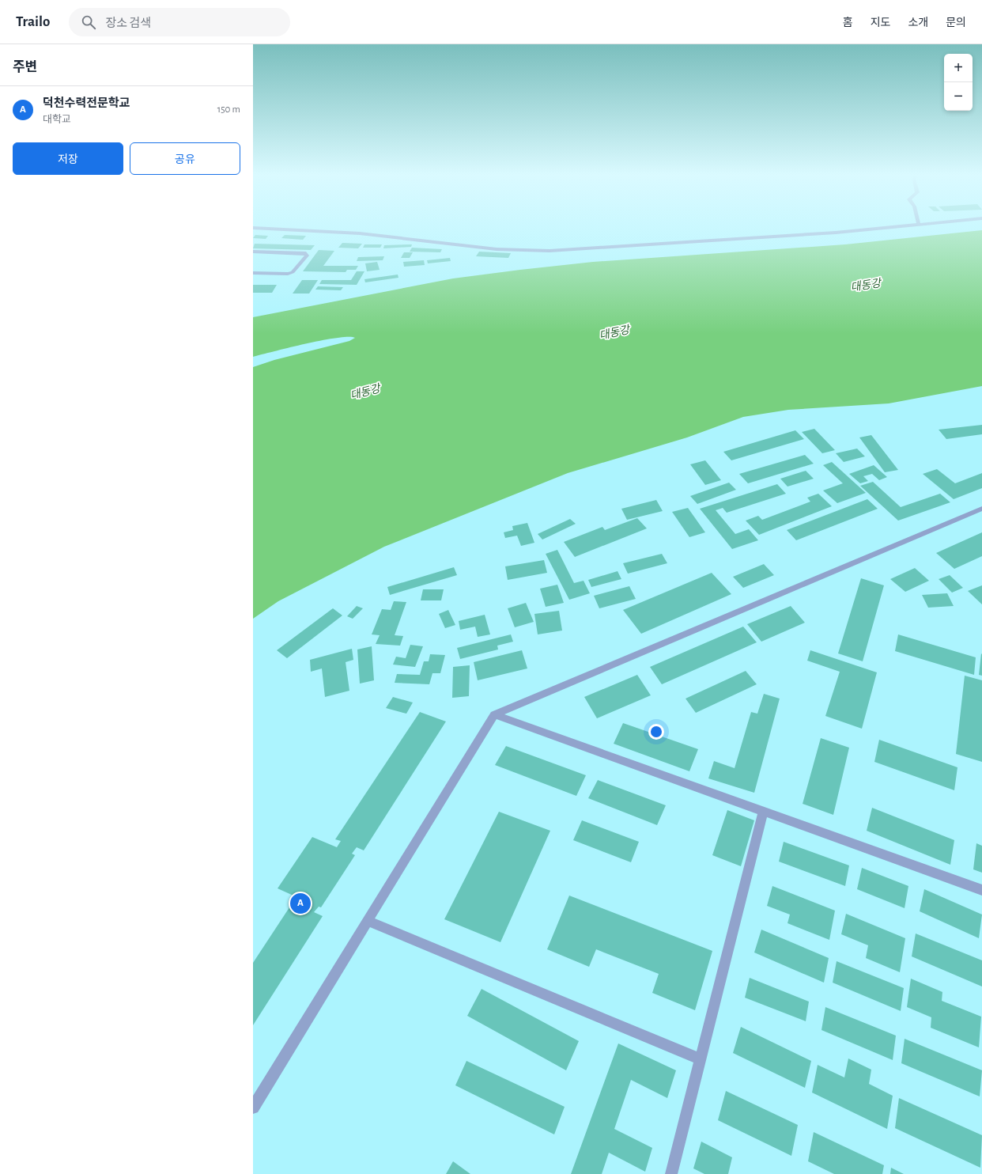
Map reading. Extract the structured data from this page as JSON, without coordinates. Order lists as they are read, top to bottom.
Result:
{
  "water": ["대동강"],
  "page": {
    "header": "Trailo",
    "search": "장소 검색",
    "nav": [
      "홈",
      "지도",
      "소개",
      "문의"
    ],
    "heading": "주변",
    "map_buttons": ["+", "−"],
    "list": [
      {
        "mark": "A",
        "name": "덕천수력전문학교",
        "note": "대학교",
        "value": "150 m"
      }
    ],
    "buttons": ["저장", "공유"],
    "pins": "A"
  }
}
